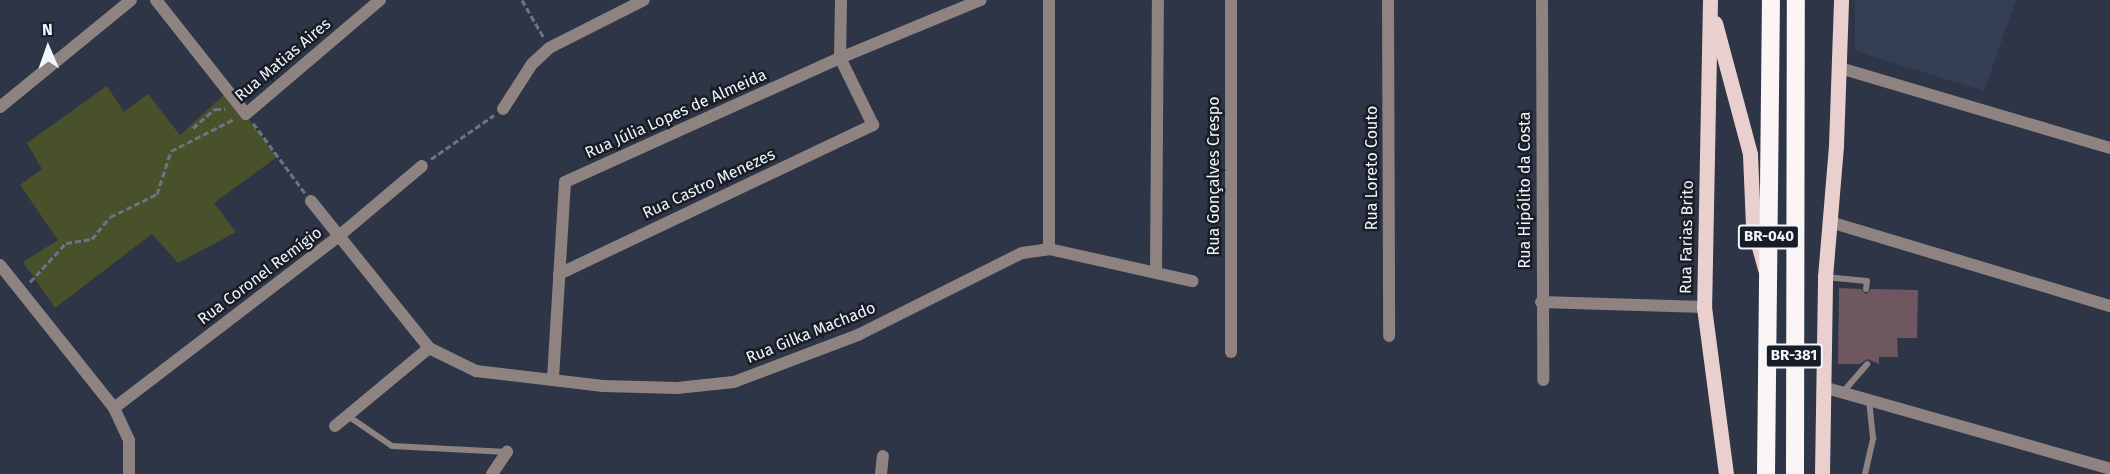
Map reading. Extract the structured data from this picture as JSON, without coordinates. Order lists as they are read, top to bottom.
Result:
{
  "streets": {
    "highway": ["BR-040", "BR-381"],
    "main road": ["Rua Farias Brito"],
    "street": [
      "Rua Matias Aires",
      "Rua Júlia Lopes de Almeida",
      "Rua Loreto Couto",
      "Rua Gonçalves Crespo",
      "Rua Castro Menezes",
      "Rua Hipólito da Costa",
      "Rua Coronel Remígio",
      "Rua Gilka Machado"
    ]
  },
  "crossings": [
    ["Rua Júlia Lopes de Almeida", "Rua Castro Menezes"],
    ["Rua Júlia Lopes de Almeida", "Rua Gilka Machado"],
    ["BR-040", "BR-381"]
  ],
  "north": "top"
}
